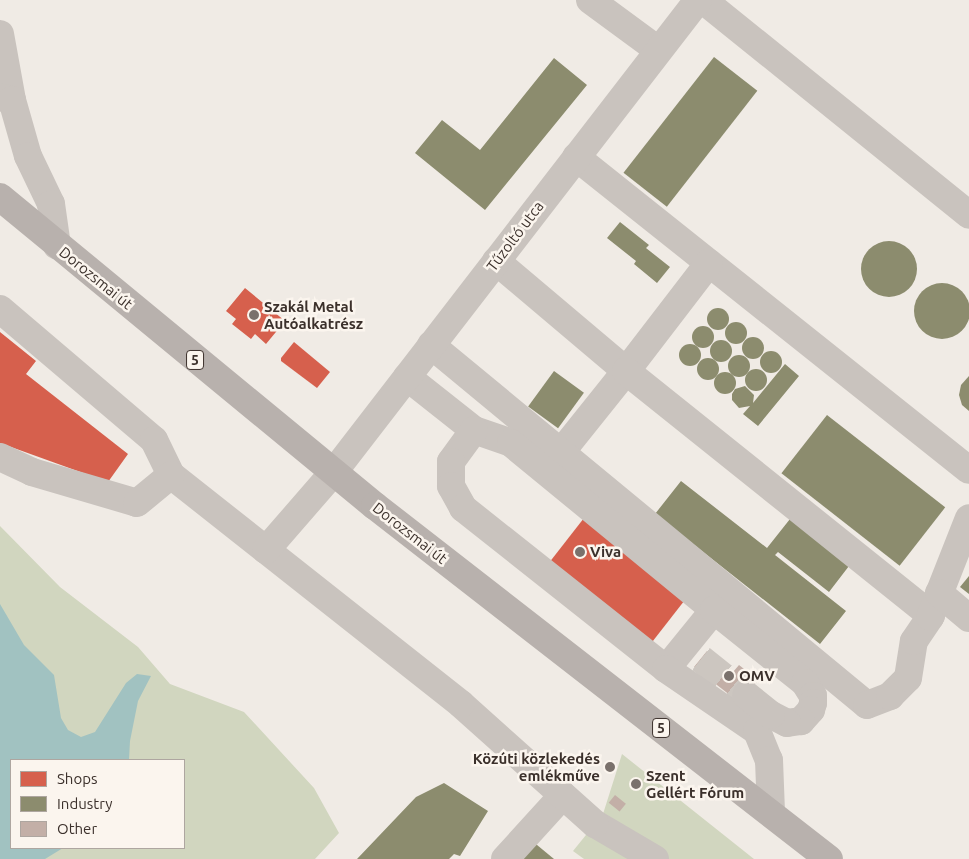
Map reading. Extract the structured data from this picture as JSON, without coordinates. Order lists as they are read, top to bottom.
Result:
{
  "streets": {
    "main road": ["Dorozsmai út", "5"],
    "street": ["Tűzoltó utca"]
  },
  "crossings": [
    ["Tűzoltó utca", "Dorozsmai út"]
  ],
  "places": [
    "Szakál Metal Autóalkatrész",
    "Viva",
    "OMV",
    "Közúti közlekedés emlékműve",
    "Szent Gellért Fórum"
  ],
  "legend": ["Shops", "Industry", "Other"]
}
